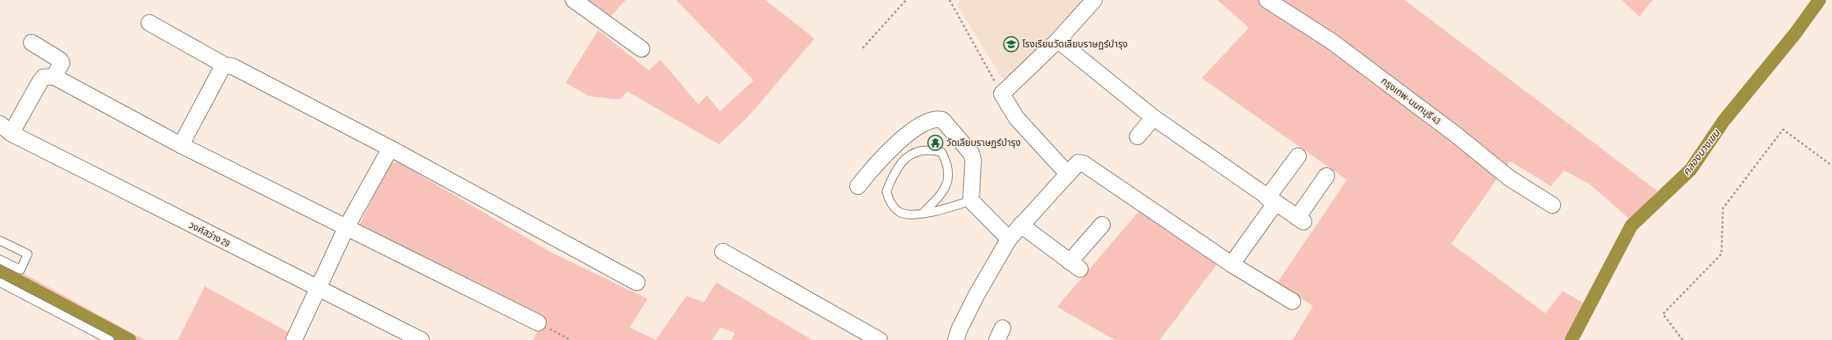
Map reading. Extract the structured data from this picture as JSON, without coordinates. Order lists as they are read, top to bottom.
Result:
{
  "streets": {
    "street": ["กรุงเทพ-นนทบุรี 43", "วงศ์สว่าง 29"]
  },
  "water": ["คลองบางเขน"],
  "places": {
    "school or university": ["โรงเรียนวัดเลียบราษฏร์บำรุง"],
    "temple": ["วัดเลียบราษฏร์บำรุง"]
  }
}
